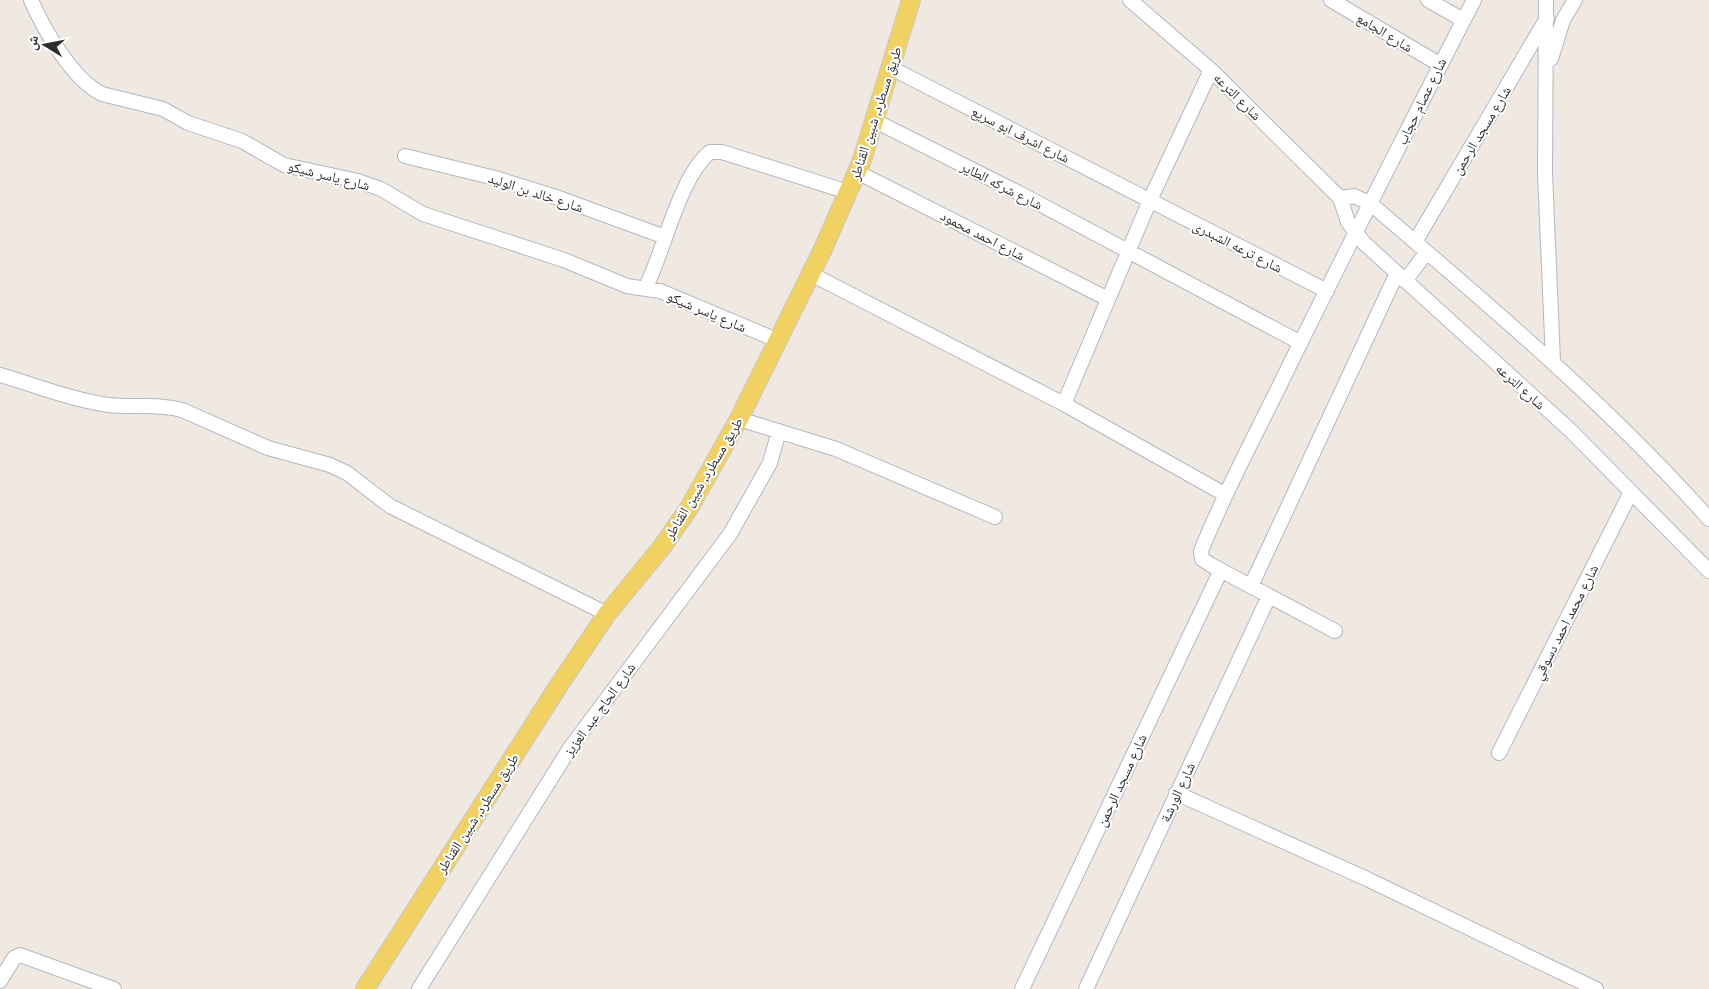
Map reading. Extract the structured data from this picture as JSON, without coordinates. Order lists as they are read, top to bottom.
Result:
{
  "streets": {
    "main road": ["طريق مسطرد, شبين القناطر"],
    "street": [
      "شارع الجامع",
      "شارع الترعه",
      "شارع عصام حجاب",
      "شارع مسجد الرحمن",
      "شارع اشرف ابو سريع",
      "شارع ياسر شيكو",
      "شارع شركه الطاير",
      "شارع خالد بن الوليد",
      "شارع احمد محمود",
      "شارع ترعه الشبدرى",
      "شارع محمد احمد دسوقي",
      "شارع الحاج عبد العزيز",
      "شارع الورشة"
    ]
  },
  "crossings": [
    ["شارع الجامع", "شارع عصام حجاب"],
    ["شارع الترعه", "شارع عصام حجاب"],
    ["شارع الترعه", "شارع محمد احمد دسوقي"],
    ["شارع عصام حجاب", "شارع مسجد الرحمن"],
    ["شارع عصام حجاب", "شارع شركه الطاير"],
    ["شارع عصام حجاب", "شارع ترعه الشبدرى"],
    ["طريق مسطرد, شبين القناطر", "شارع اشرف ابو سريع"],
    ["طريق مسطرد, شبين القناطر", "شارع ياسر شيكو"],
    ["طريق مسطرد, شبين القناطر", "شارع شركه الطاير"],
    ["طريق مسطرد, شبين القناطر", "شارع احمد محمود"],
    ["شارع اشرف ابو سريع", "شارع ترعه الشبدرى"]
  ],
  "north": "left"
}
